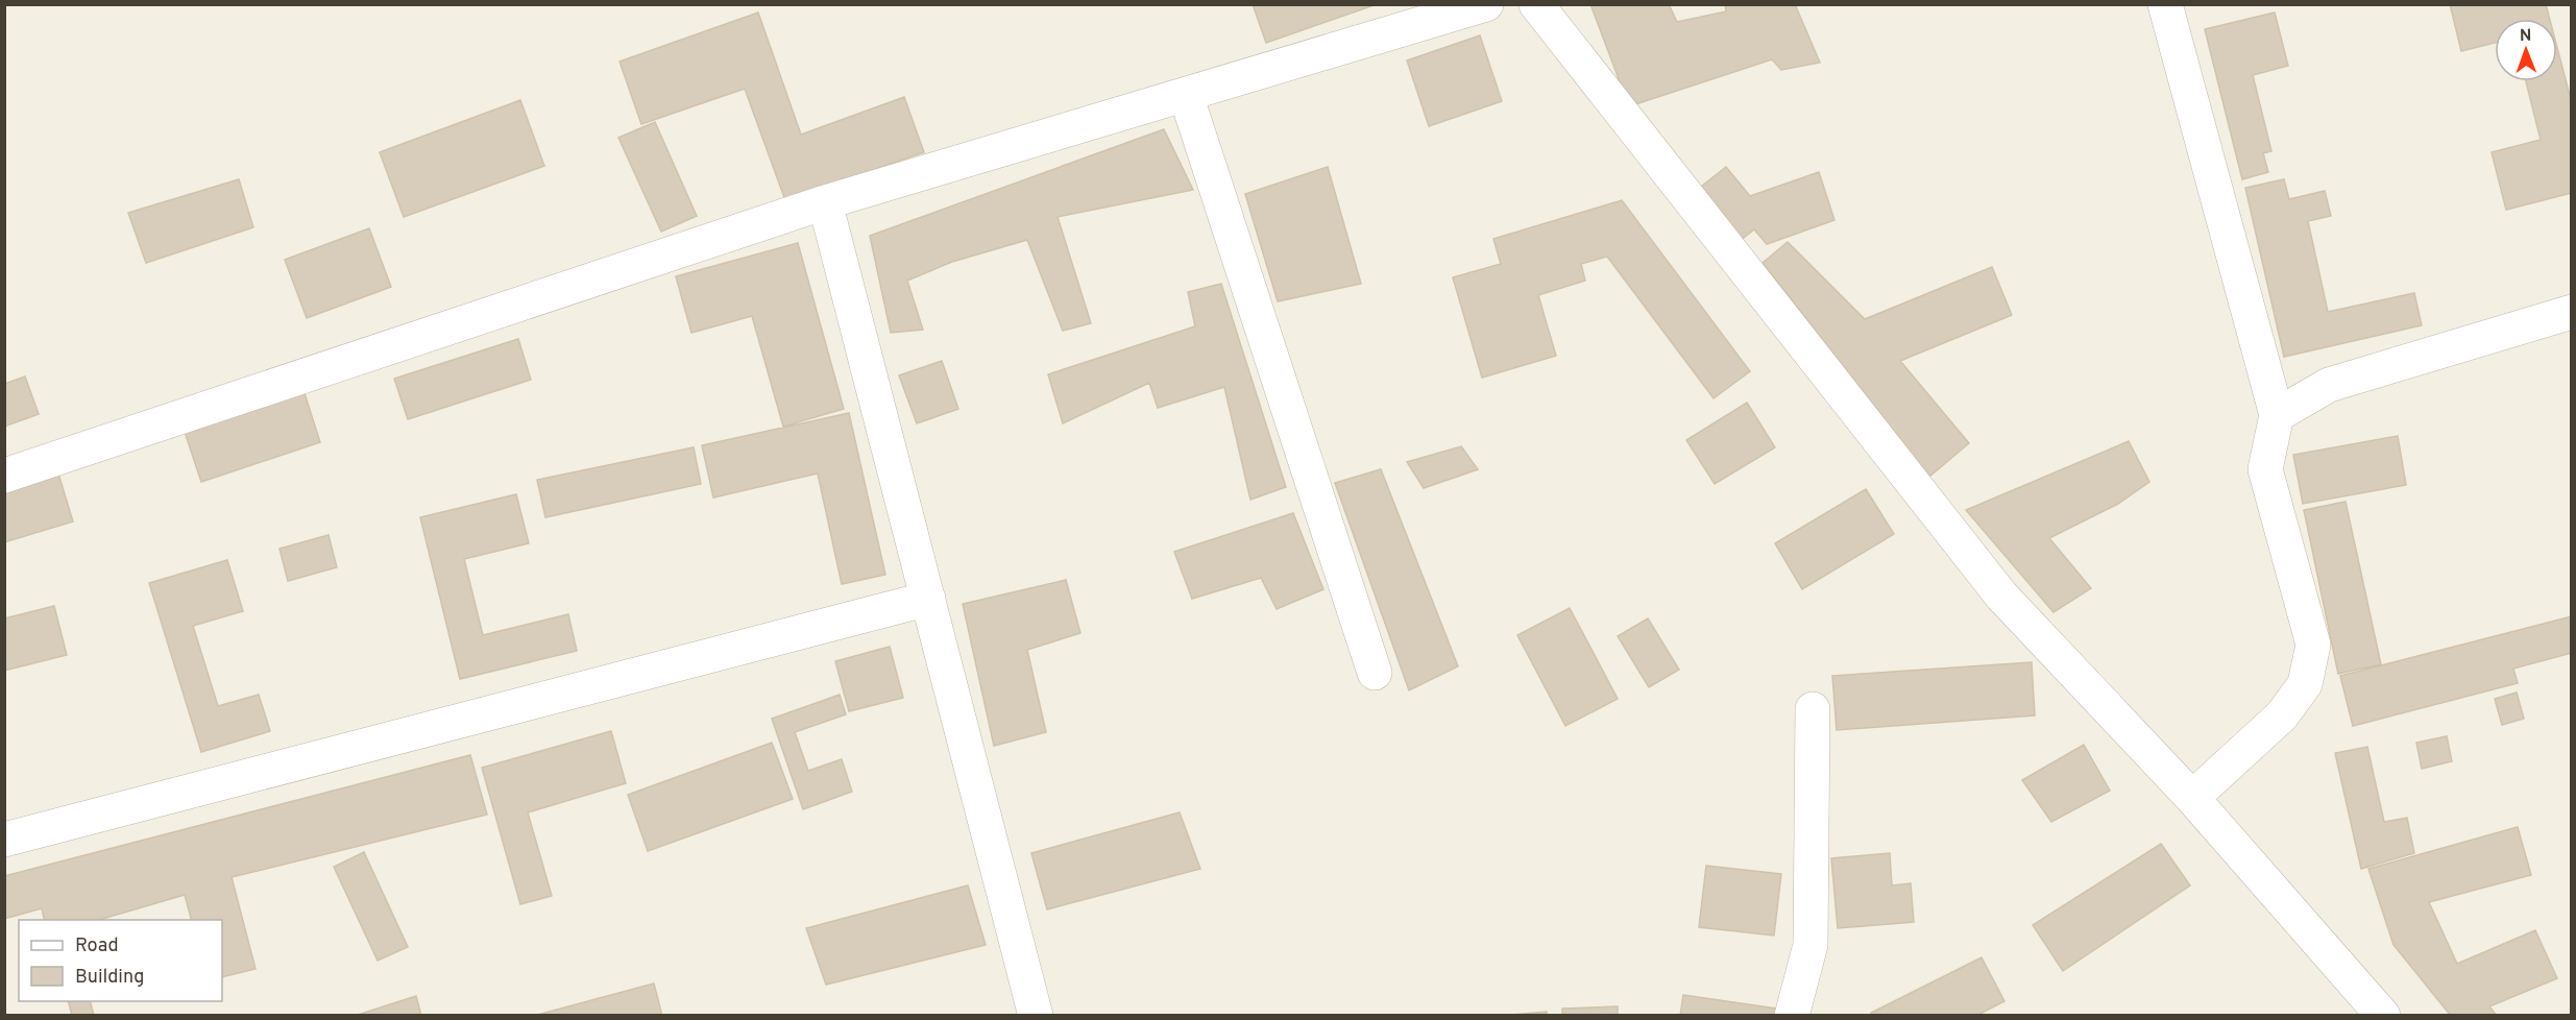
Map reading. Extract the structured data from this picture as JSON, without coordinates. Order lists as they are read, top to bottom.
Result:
{
  "legend": ["Road", "Building"],
  "north": "top"
}
